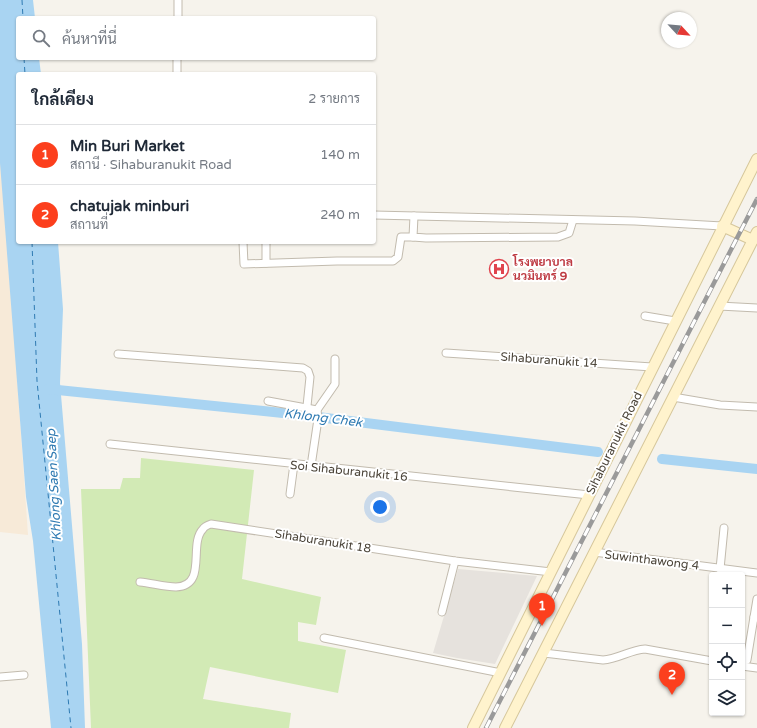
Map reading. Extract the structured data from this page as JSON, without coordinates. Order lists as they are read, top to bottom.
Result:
{
  "streets": {
    "main road": ["Sihaburanukit Road"],
    "street": [
      "Sihaburanukit 14",
      "Soi Sihaburanukit 16",
      "Sihaburanukit 18",
      "Suwinthawong 4"
    ]
  },
  "crossings": [
    ["Sihaburanukit 14", "Sihaburanukit Road"],
    ["Sihaburanukit Road", "Soi Sihaburanukit 16"],
    ["Sihaburanukit Road", "Sihaburanukit 18"]
  ],
  "water": ["Khlong Chek", "Khlong Saen Saep"],
  "places": {
    "hospital": ["โรงพยาบาล นวมินทร์ 9"]
  },
  "north": "bottom right",
  "page": {
    "search": "ค้นหาที่นี่",
    "heading": ["ใกล้เคียง", "2 รายการ"],
    "list": [
      {
        "mark": "1",
        "name": "Min Buri Market",
        "note": "สถานี · Sihaburanukit Road",
        "value": "140 m"
      },
      {
        "mark": "2",
        "name": "chatujak minburi",
        "note": "สถานที่",
        "value": "240 m"
      }
    ],
    "map_buttons": ["+", "−"],
    "pins": ["1", "2"]
  }
}
